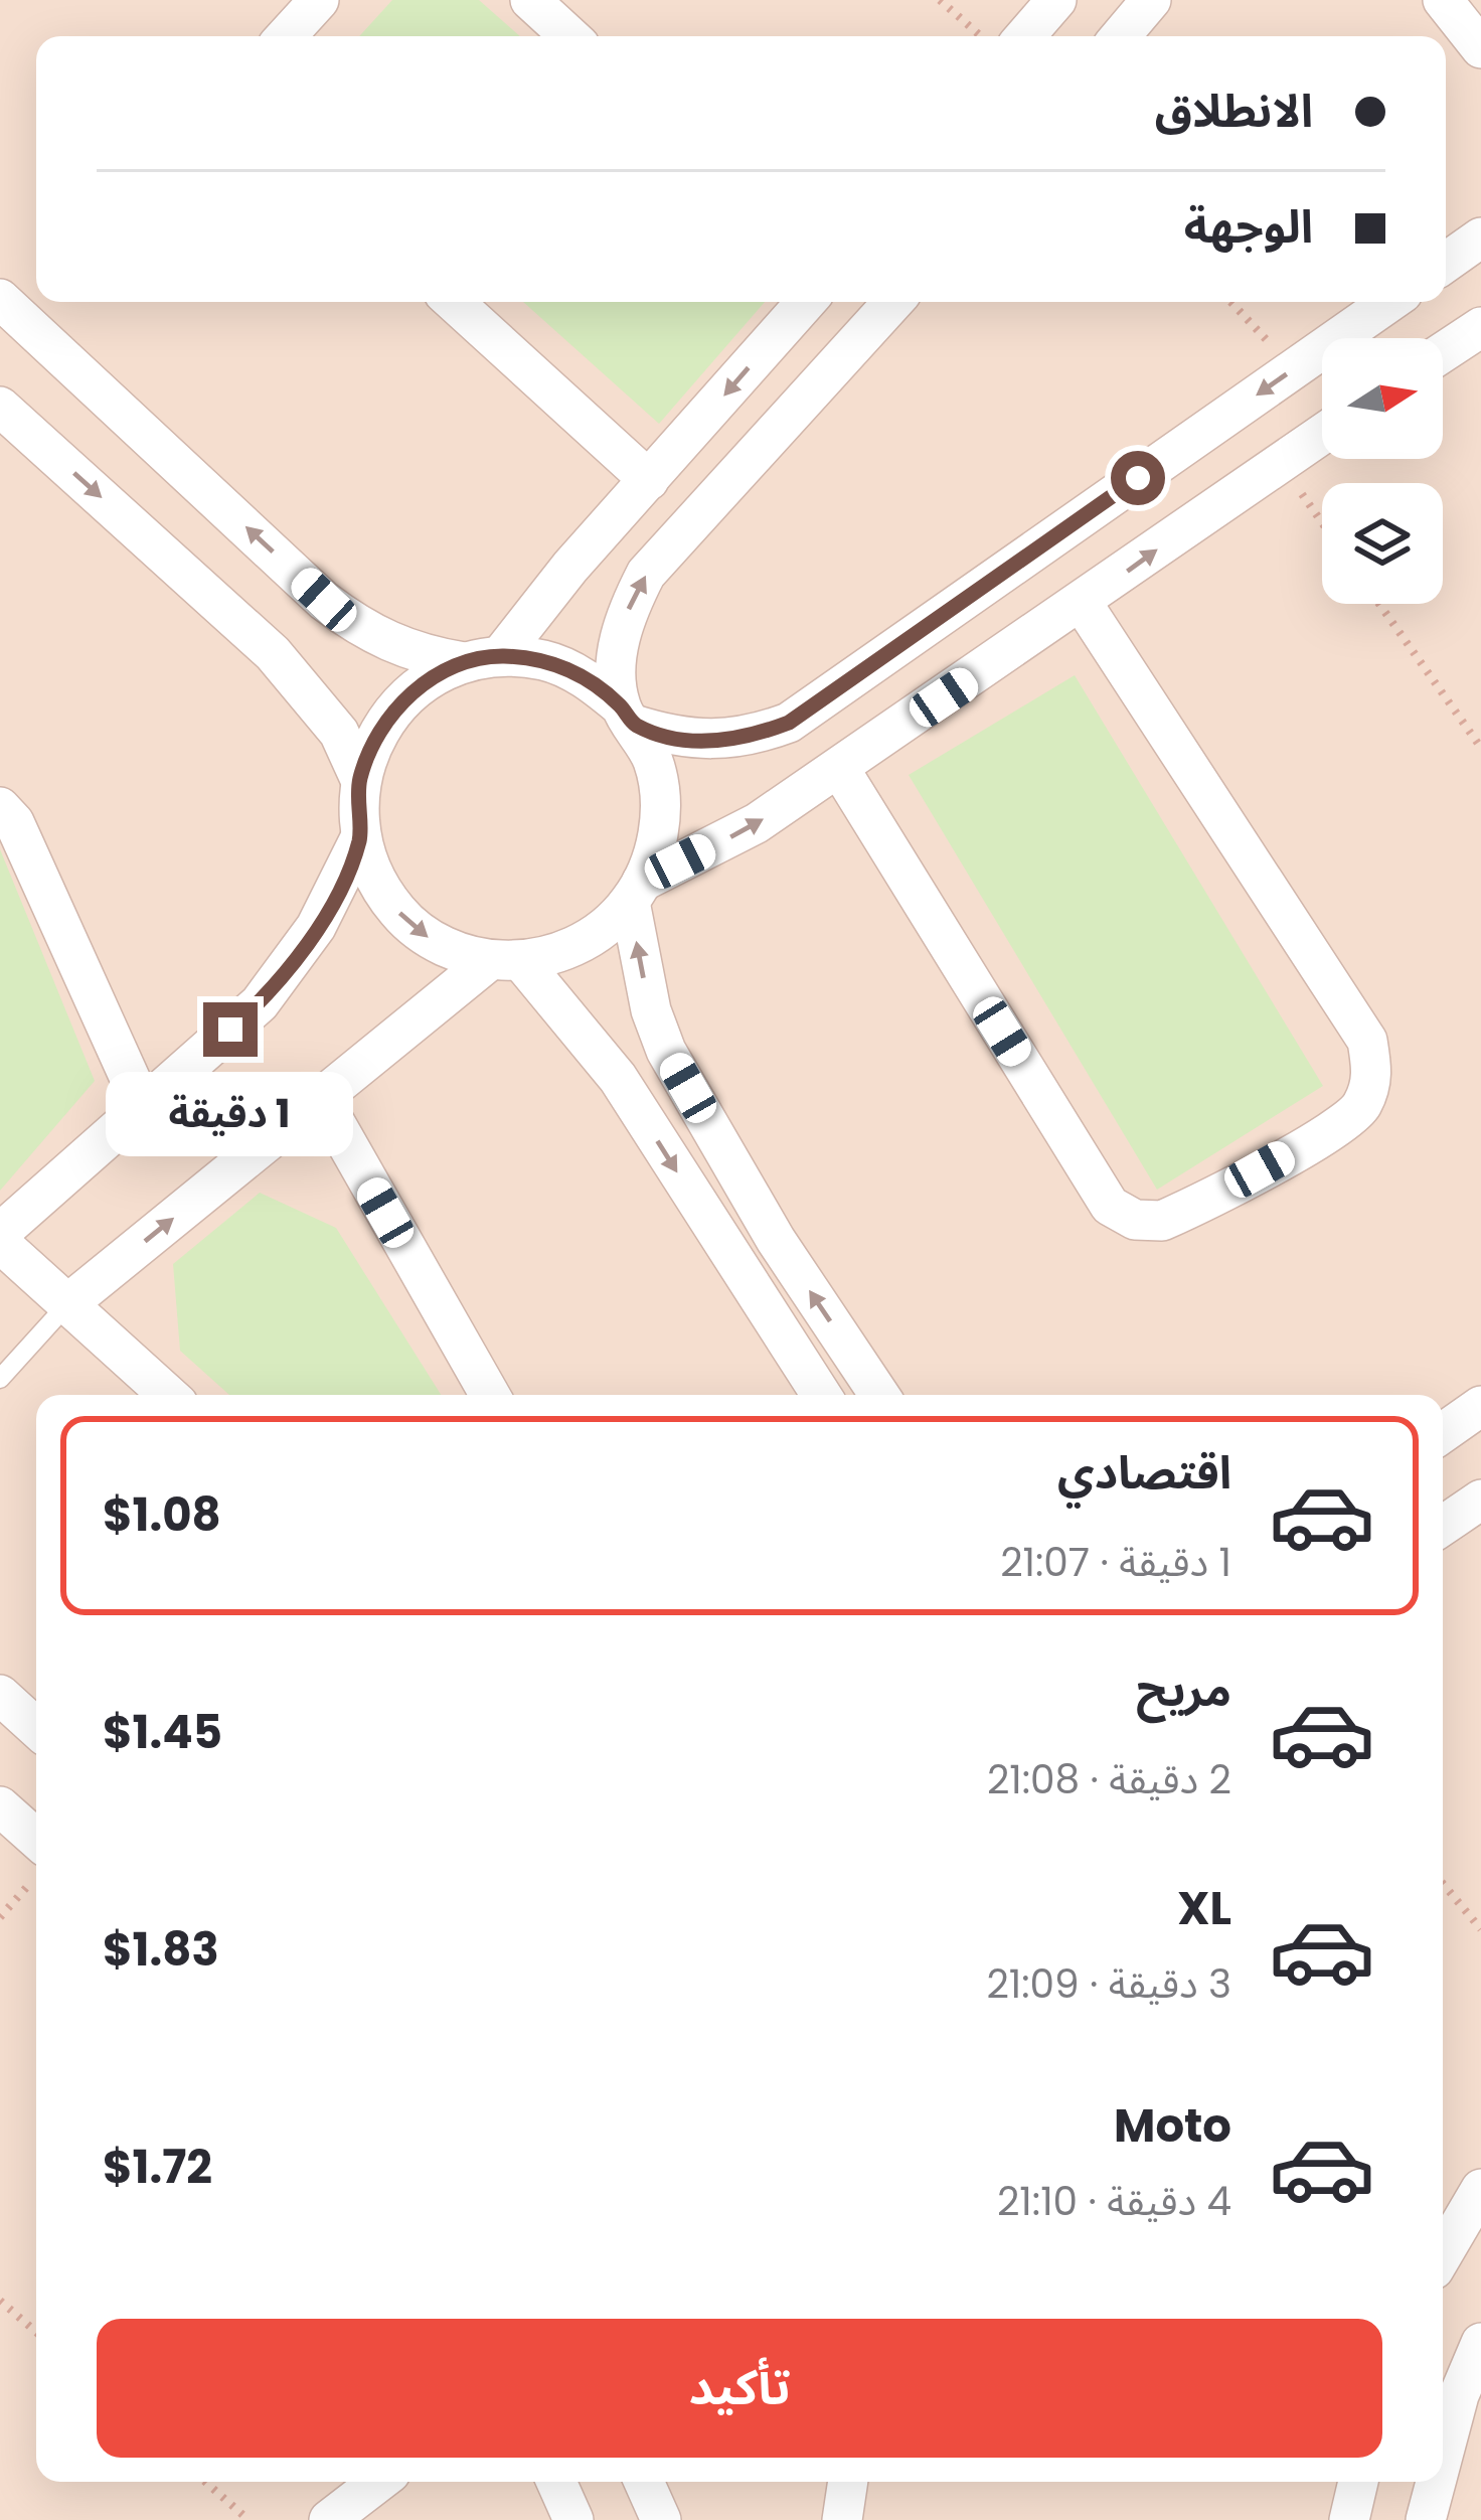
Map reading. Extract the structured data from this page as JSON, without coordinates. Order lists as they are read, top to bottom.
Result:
{
  "north": "right",
  "page": {
    "banner": ["الانطلاق", "الوجهة"],
    "bubble": "1 دقيقة",
    "list": [
      {
        "name": "اقتصادي",
        "note": "1 دقيقة · 21:07",
        "value": "$1.08"
      },
      {
        "name": "مريح",
        "note": "2 دقيقة · 21:08",
        "value": "$1.45"
      },
      {
        "name": "XL",
        "note": "3 دقيقة · 21:09",
        "value": "$1.83"
      },
      {
        "name": "Moto",
        "note": "4 دقيقة · 21:10",
        "value": "$1.72"
      }
    ],
    "buttons": "تأكيد"
  }
}
